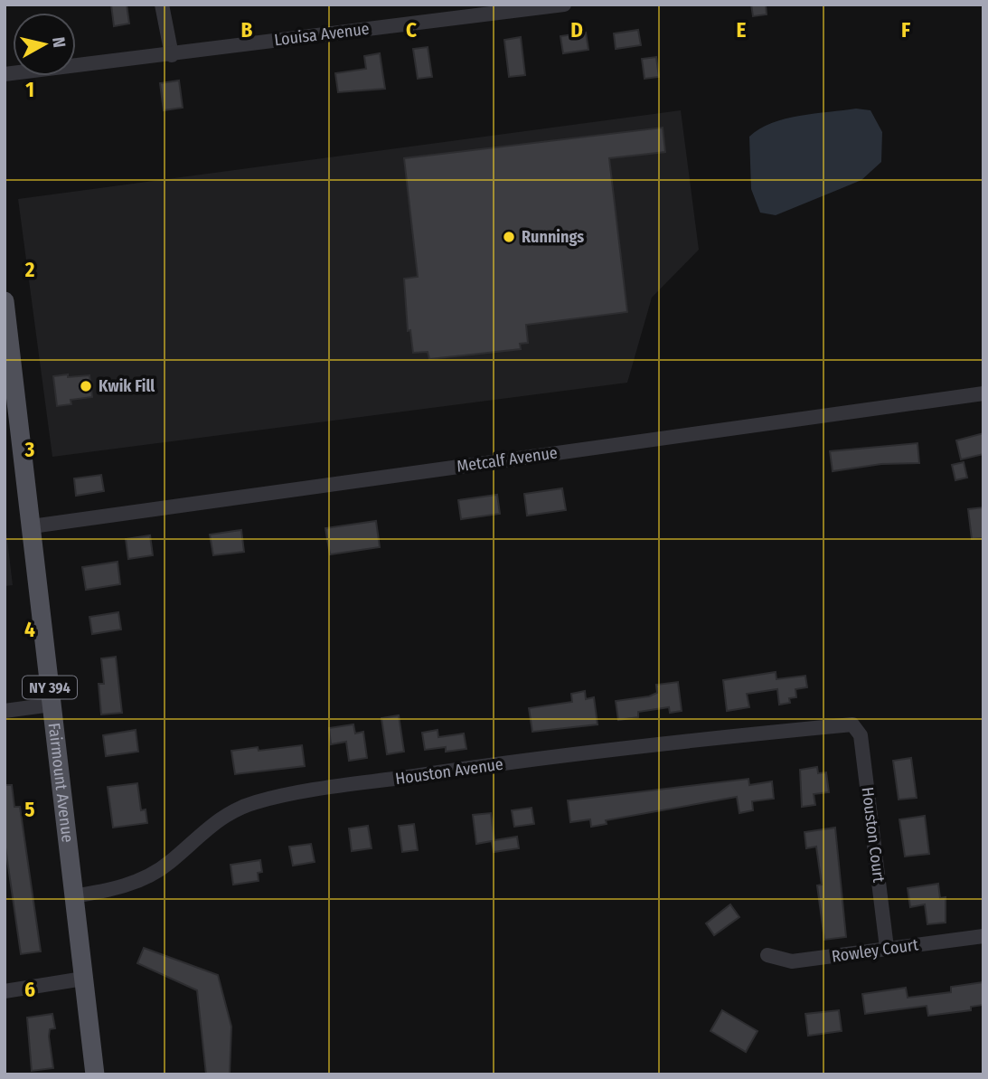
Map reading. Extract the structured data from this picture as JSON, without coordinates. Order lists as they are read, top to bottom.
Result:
{
  "streets": {
    "main road": ["NY 394", "Fairmount Avenue"],
    "street": [
      "Louisa Avenue",
      "Metcalf Avenue",
      "Houston Avenue",
      "Houston Court",
      "Rowley Court"
    ]
  },
  "crossings": [
    ["Metcalf Avenue", "Fairmount Avenue"],
    ["Houston Avenue", "Fairmount Avenue"],
    ["Houston Avenue", "Houston Court"],
    ["Houston Court", "Rowley Court"]
  ],
  "places": ["Runnings", "Kwik Fill"],
  "north": "right",
  "grid": {
    "columns": [
      "B",
      "C",
      "D",
      "E",
      "F"
    ],
    "rows": [
      "1",
      "2",
      "3",
      "4",
      "5",
      "6"
    ]
  }
}
